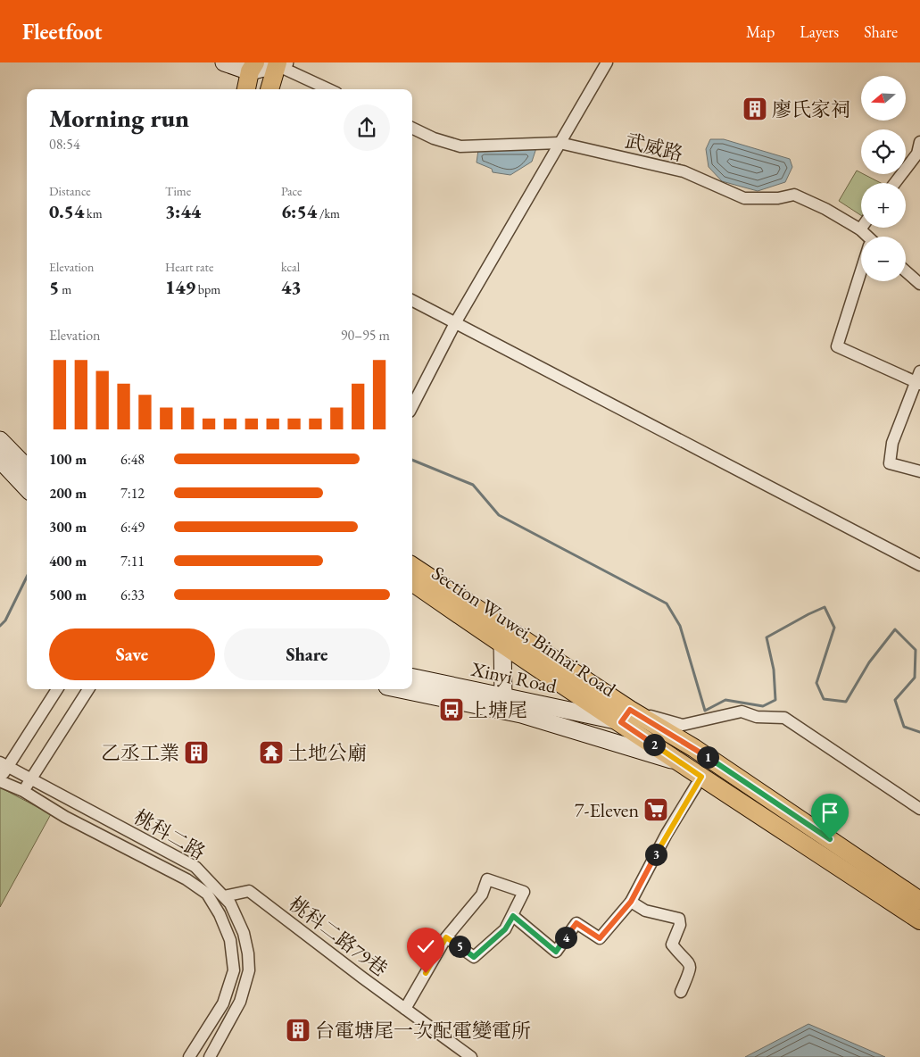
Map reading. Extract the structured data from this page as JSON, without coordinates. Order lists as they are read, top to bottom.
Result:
{
  "streets": {
    "main road": ["Section Wuwei, Binhai Road", "Xinyi Road"],
    "street": ["武威路", "桃科二路", "桃科二路79巷"]
  },
  "crossings": [
    ["Section Wuwei, Binhai Road", "Xinyi Road"],
    ["桃科二路", "桃科二路79巷"]
  ],
  "places": {
    "building": ["廖氏家祠", "乙丞工業", "台電塘尾一次配電變電所"],
    "bus stop": ["上塘尾"],
    "temple": ["土地公廟"],
    "supermarket": ["7-Eleven"]
  },
  "north": "left",
  "page": {
    "header": "Fleetfoot",
    "nav": ["Map", "Layers", "Share"],
    "map_buttons": ["+", "−"],
    "heading": ["Morning run", "08:54"],
    "stats": [
      ["Distance", "0.54 km"],
      ["Time", "3:44"],
      ["Pace", "6:54 /km"],
      ["Elevation", "5 m"],
      ["Heart rate", "149 bpm"],
      ["kcal", "43"]
    ],
    "chart": ["Elevation", "90–95 m"],
    "list": [
      {
        "name": "100 m",
        "note": "6:48"
      },
      {
        "name": "200 m",
        "note": "7:12"
      },
      {
        "name": "300 m",
        "note": "6:49"
      },
      {
        "name": "400 m",
        "note": "7:11"
      },
      {
        "name": "500 m",
        "note": "6:33"
      }
    ],
    "buttons": ["Save", "Share"],
    "pins": [
      "2",
      "1",
      "3",
      "4",
      "5"
    ]
  }
}
